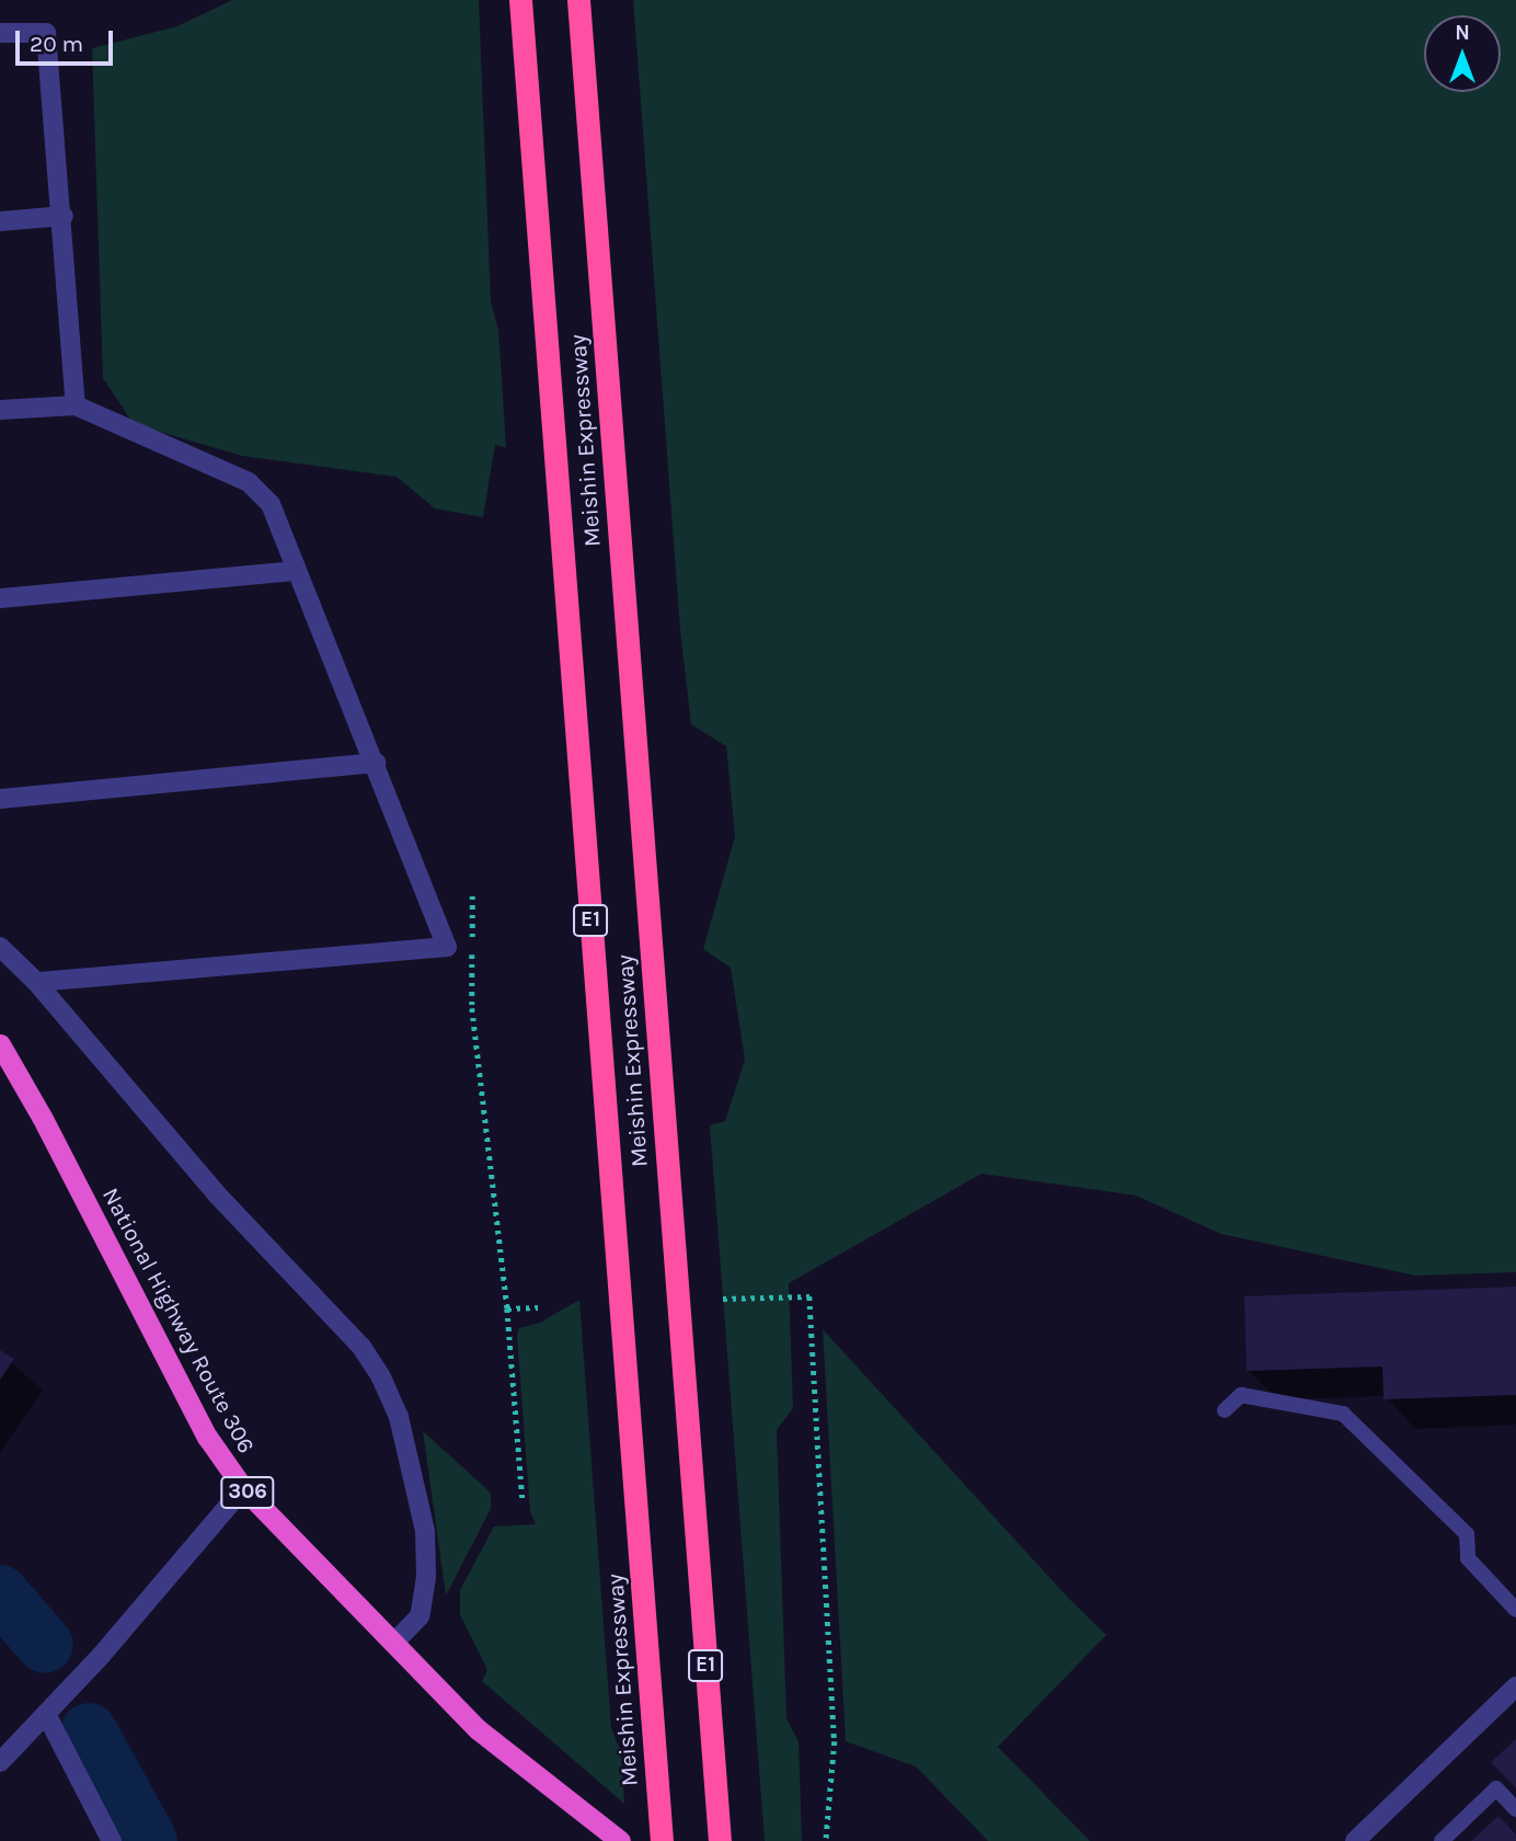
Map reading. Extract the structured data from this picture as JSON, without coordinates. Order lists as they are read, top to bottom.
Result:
{
  "streets": {
    "highway": [
      "Meishin Expressway",
      "E1",
      "National Highway Route 306",
      "306"
    ]
  },
  "scale_bar": "20 m",
  "north": "top"
}
